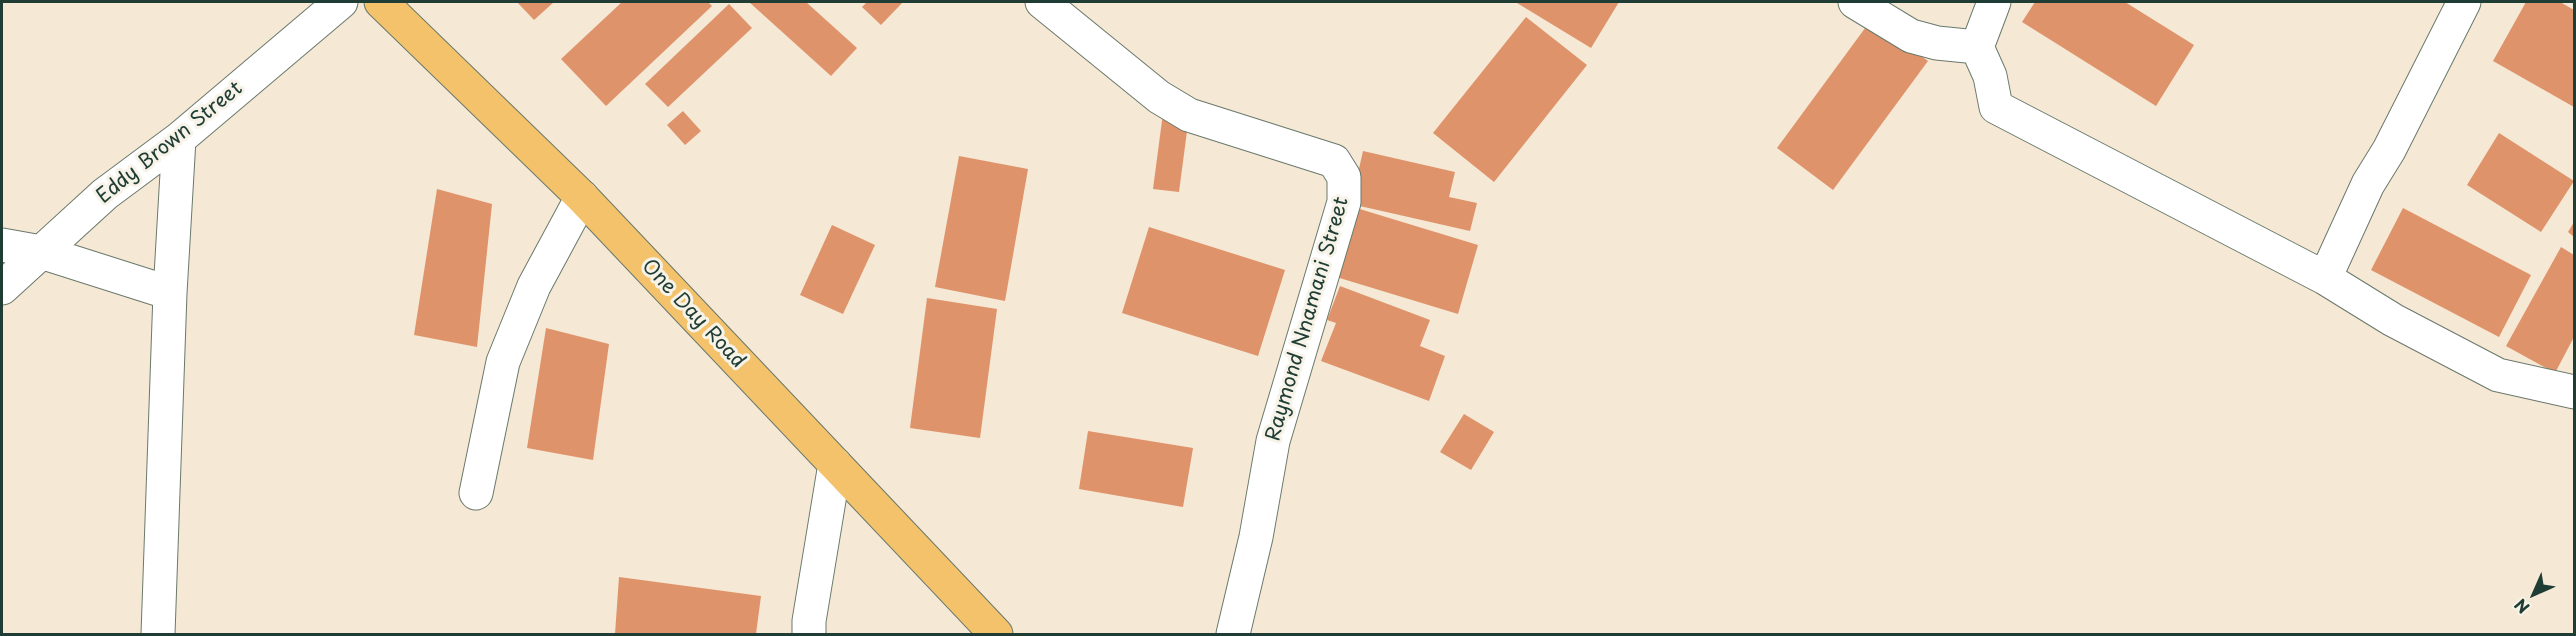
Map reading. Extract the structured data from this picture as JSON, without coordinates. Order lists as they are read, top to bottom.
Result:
{
  "streets": {
    "main road": ["One Day Road"],
    "street": ["Eddy Brown Street", "Raymond Nnamani Street"]
  },
  "north": "bottom left"
}
